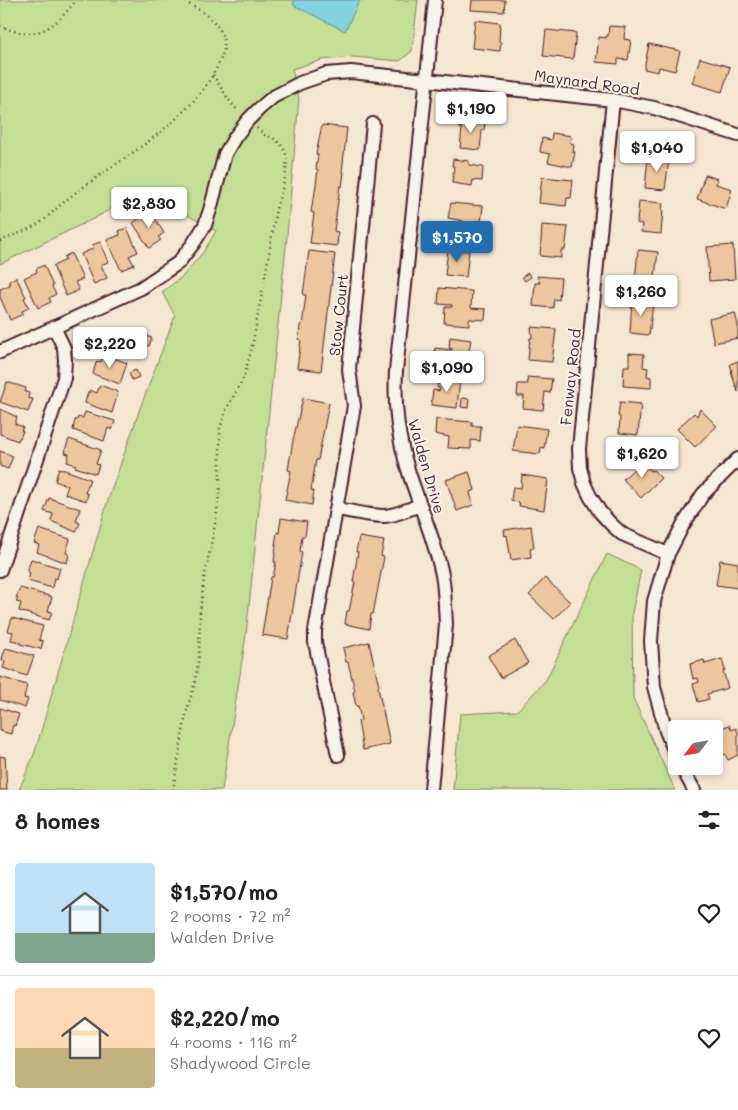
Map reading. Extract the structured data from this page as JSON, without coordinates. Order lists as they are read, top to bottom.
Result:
{
  "streets": {
    "street": [
      "Maynard Road",
      "Stow Court",
      "Fenway Road",
      "Walden Drive"
    ]
  },
  "crossings": [
    ["Maynard Road", "Fenway Road"],
    ["Maynard Road", "Walden Drive"]
  ],
  "north": "bottom left",
  "page": {
    "price": [
      "$1,190",
      "$1,040",
      "$2,830",
      "$1,570",
      "$1,260",
      "$2,220",
      "$1,090",
      "$1,620"
    ],
    "heading": "8 homes",
    "list": [
      {
        "name": "$1,570/mo",
        "note": "2 rooms · 72 m² · Walden Drive"
      },
      {
        "name": "$2,220/mo",
        "note": "4 rooms · 116 m² · Shadywood Circle"
      }
    ]
  }
}
